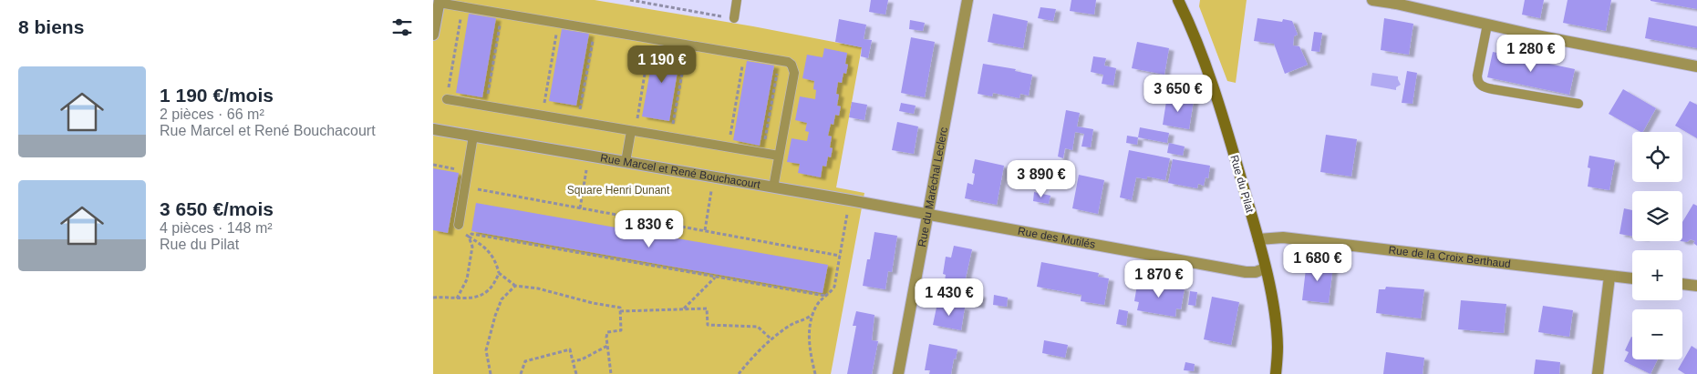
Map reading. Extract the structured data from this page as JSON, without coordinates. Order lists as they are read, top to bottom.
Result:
{
  "streets": {
    "main road": ["Rue du Pilat"],
    "street": [
      "Rue Marcel et René Bouchacourt",
      "Rue du Maréchal Leclerc",
      "Rue des Mutilés",
      "Rue de la Croix Berthaud"
    ]
  },
  "crossings": [
    ["Rue Marcel et René Bouchacourt", "Rue du Maréchal Leclerc"],
    ["Rue Marcel et René Bouchacourt", "Rue des Mutilés"],
    ["Rue du Pilat", "Rue des Mutilés"],
    ["Rue du Pilat", "Rue de la Croix Berthaud"],
    ["Rue du Maréchal Leclerc", "Rue des Mutilés"]
  ],
  "parks": ["Square Henri Dunant"],
  "page": {
    "heading": "8 biens",
    "price": [
      "1 280 €",
      "1 190 €",
      "3 650 €",
      "3 890 €",
      "1 830 €",
      "1 680 €",
      "1 870 €",
      "1 430 €"
    ],
    "list": [
      {
        "name": "1 190 €/mois",
        "note": "2 pièces · 66 m² · Rue Marcel et René Bouchacourt"
      },
      {
        "name": "3 650 €/mois",
        "note": "4 pièces · 148 m² · Rue du Pilat"
      }
    ],
    "map_buttons": ["+", "−"]
  }
}
